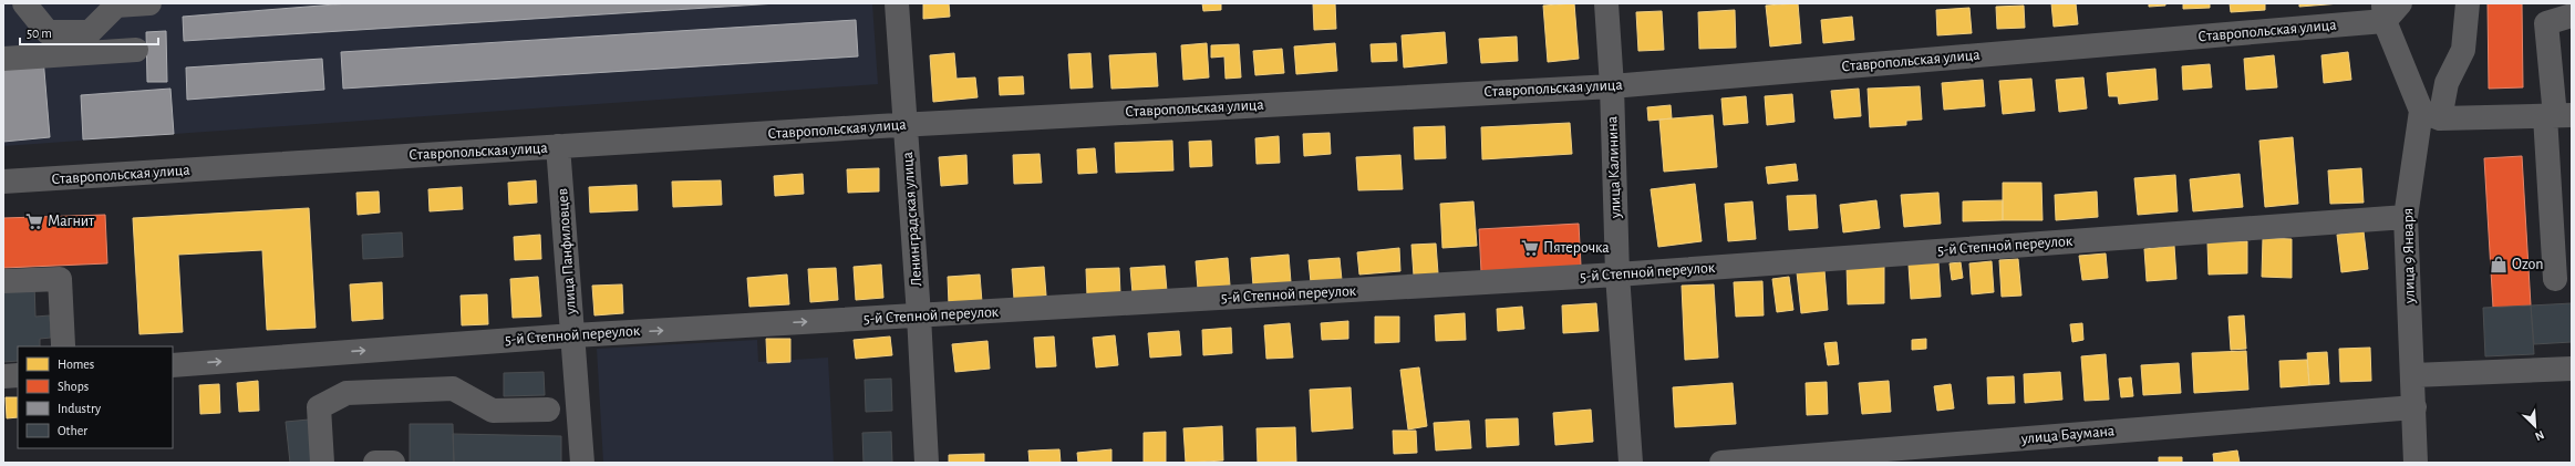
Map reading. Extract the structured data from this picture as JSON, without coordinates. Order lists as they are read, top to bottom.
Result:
{
  "streets": {
    "street": [
      "Ставропольская улица",
      "улица Калинина",
      "Ленинградская улица",
      "5-й Степной переулок",
      "улица Панфиловцев",
      "улица 9 Января",
      "улица Баумана"
    ]
  },
  "crossings": [
    ["Ставропольская улица", "улица Калинина"],
    ["Ставропольская улица", "Ленинградская улица"],
    ["Ставропольская улица", "улица Панфиловцев"],
    ["Ставропольская улица", "улица 9 Января"],
    ["улица Калинина", "5-й Степной переулок"],
    ["Ленинградская улица", "5-й Степной переулок"],
    ["5-й Степной переулок", "улица Панфиловцев"],
    ["5-й Степной переулок", "улица 9 Января"],
    ["улица 9 Января", "улица Баумана"]
  ],
  "places": {
    "supermarket": ["Магнит", "Пятерочка"],
    "shop": ["Ozon"]
  },
  "legend": [
    "Homes",
    "Shops",
    "Industry",
    "Other"
  ],
  "scale_bar": "50 m",
  "north": "bottom right"
}
